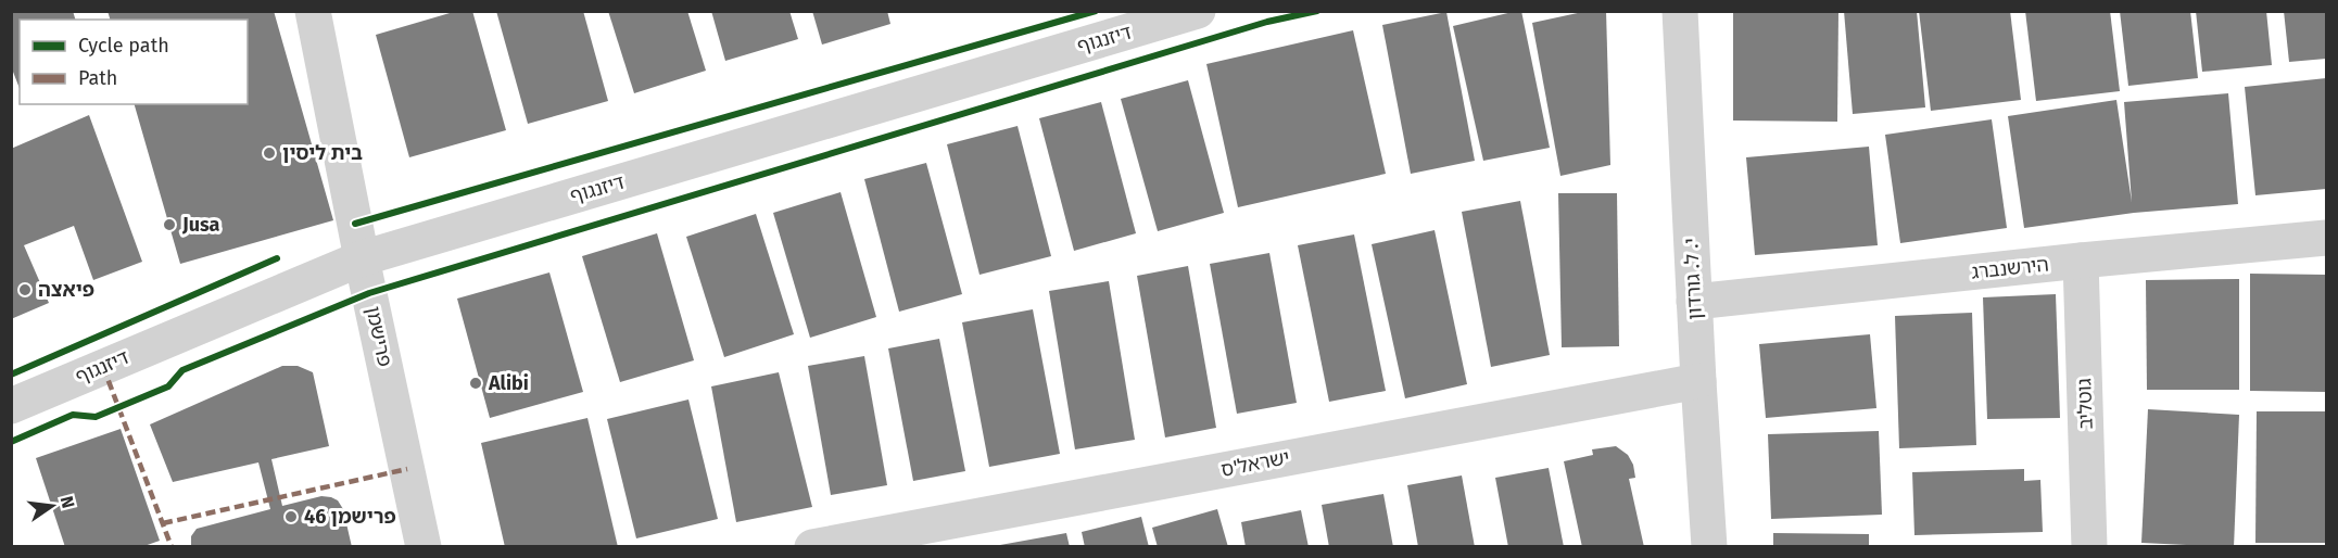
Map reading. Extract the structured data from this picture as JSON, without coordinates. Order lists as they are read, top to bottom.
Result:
{
  "streets": {
    "street": [
      "דיזנגוף",
      "הירשנברג",
      "י. ל. גורדון",
      "פרישמן",
      "גוטליב",
      "ישראל'ס"
    ]
  },
  "crossings": [
    ["דיזנגוף", "פרישמן"],
    ["הירשנברג", "י. ל. גורדון"],
    ["הירשנברג", "גוטליב"],
    ["י. ל. גורדון", "ישראל'ס"]
  ],
  "places": [
    "בית ליסין",
    "Jusa",
    "פיאצה",
    "Alibi",
    "פרישמן 46"
  ],
  "legend": ["Cycle path", "Path"],
  "north": "right"
}
